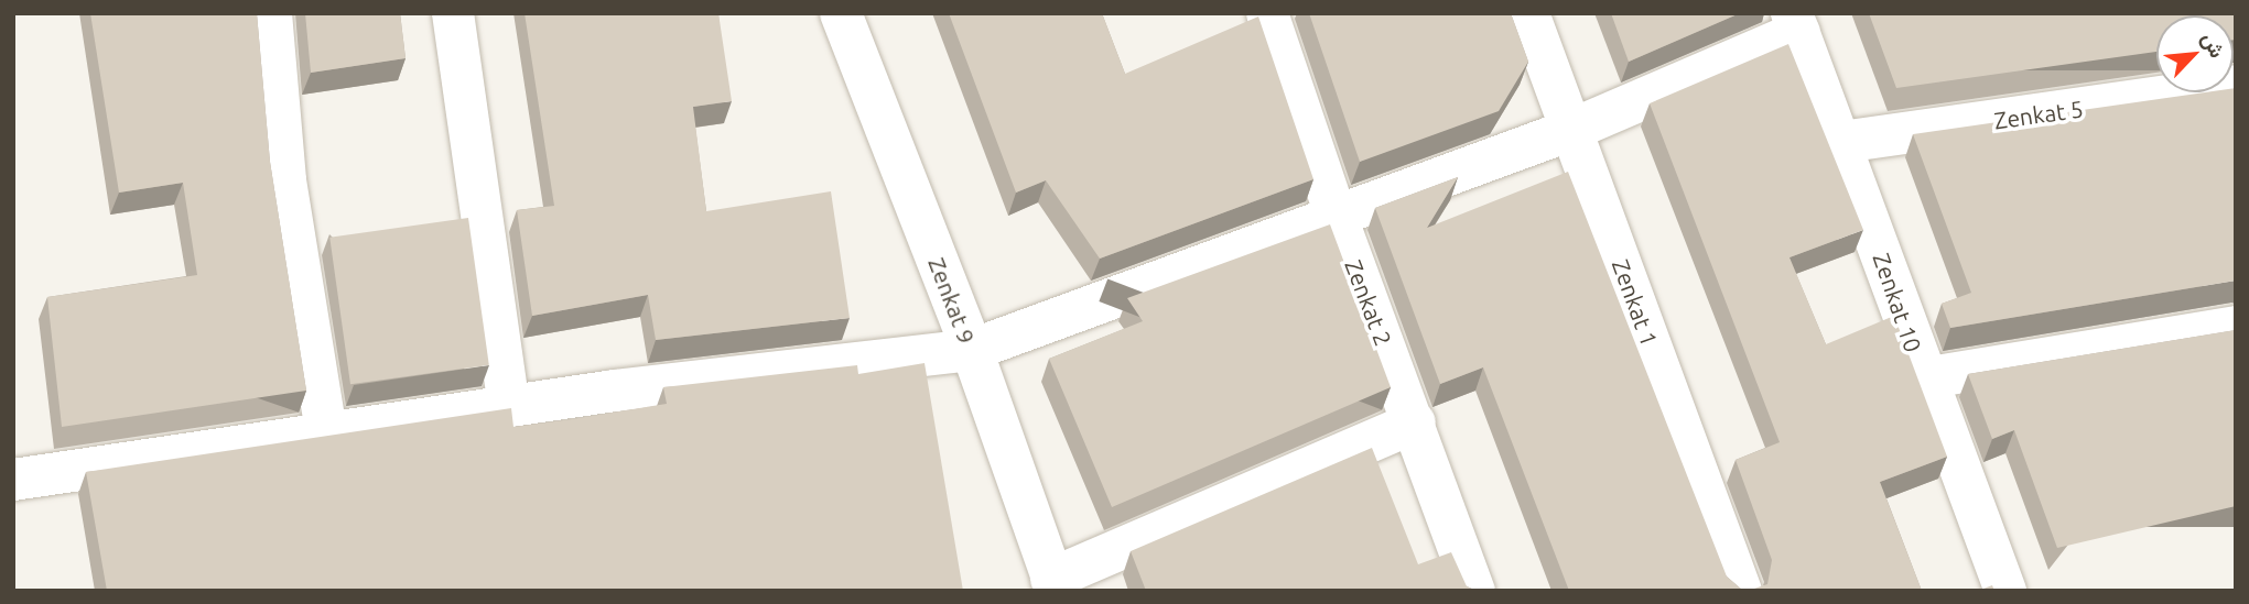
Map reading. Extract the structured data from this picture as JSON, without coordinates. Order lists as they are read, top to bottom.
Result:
{
  "streets": {
    "street": [
      "Zenkat 5",
      "Zenkat 9",
      "Zenkat 2",
      "Zenkat 1",
      "Zenkat 10"
    ]
  },
  "crossings": [
    ["Zenkat 5", "Zenkat 10"]
  ],
  "north": "top right"
}
